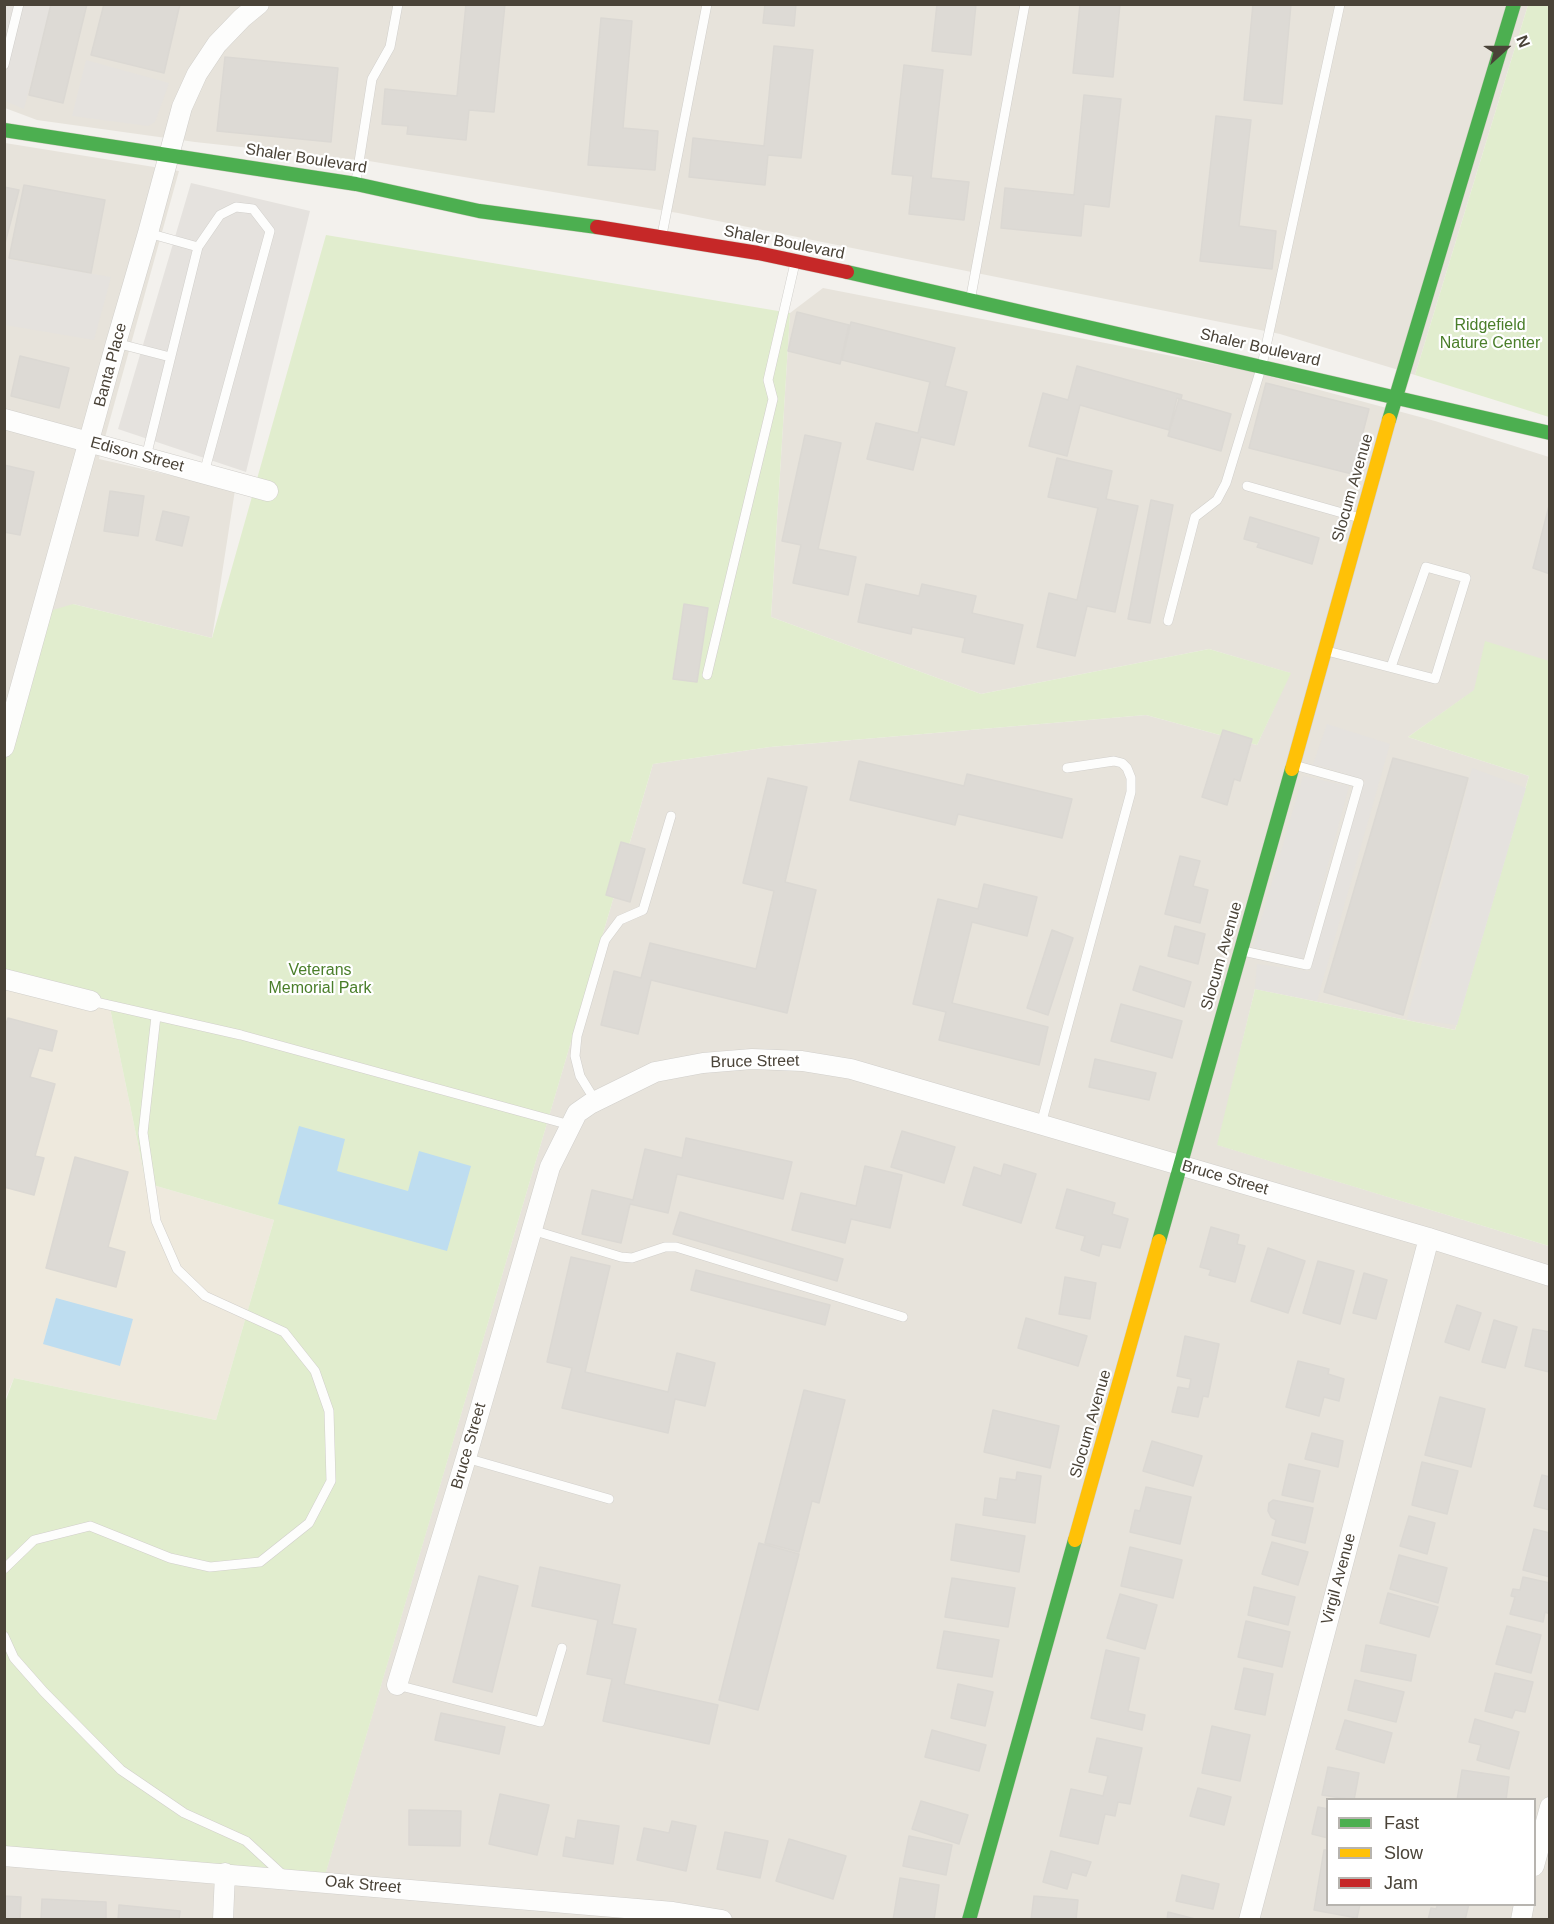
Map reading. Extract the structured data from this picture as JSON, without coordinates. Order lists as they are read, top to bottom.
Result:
{
  "streets": {
    "street": [
      "Shaler Boulevard",
      "Banta Place",
      "Edison Street",
      "Slocum Avenue",
      "Bruce Street",
      "Virgil Avenue",
      "Oak Street"
    ]
  },
  "crossings": [
    ["Shaler Boulevard", "Banta Place"],
    ["Shaler Boulevard", "Slocum Avenue"],
    ["Banta Place", "Edison Street"],
    ["Slocum Avenue", "Bruce Street"],
    ["Bruce Street", "Virgil Avenue"]
  ],
  "parks": ["Ridgefield Nature Center", "Veterans Memorial Park"],
  "legend": ["Fast", "Slow", "Jam"],
  "north": "right"
}
